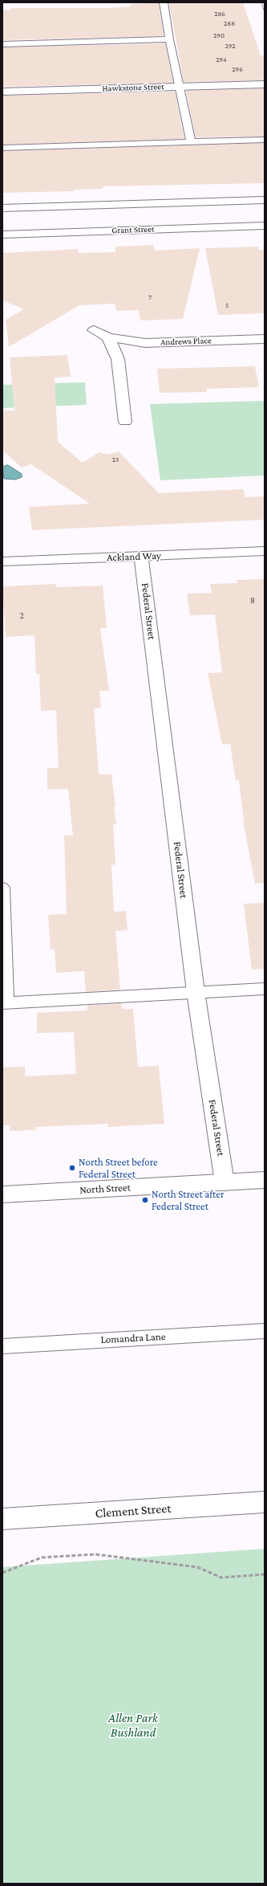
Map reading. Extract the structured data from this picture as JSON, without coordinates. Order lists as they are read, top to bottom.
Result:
{
  "streets": {
    "street": [
      "Hawkstone Street",
      "Grant Street",
      "Andrews Place",
      "Ackland Way",
      "Federal Street",
      "North Street",
      "Clement Street"
    ],
    "lane": ["Lomandra Lane"]
  },
  "crossings": [
    ["Ackland Way", "Federal Street"],
    ["Federal Street", "North Street"]
  ],
  "parks": ["Allen Park Bushland"],
  "places": ["North Street before Federal Street", "North Street after Federal Street"],
  "house_numbers": [
    "286",
    "288",
    "290",
    "292",
    "294",
    "296",
    "7",
    "5",
    "23",
    "8",
    "2"
  ]
}
